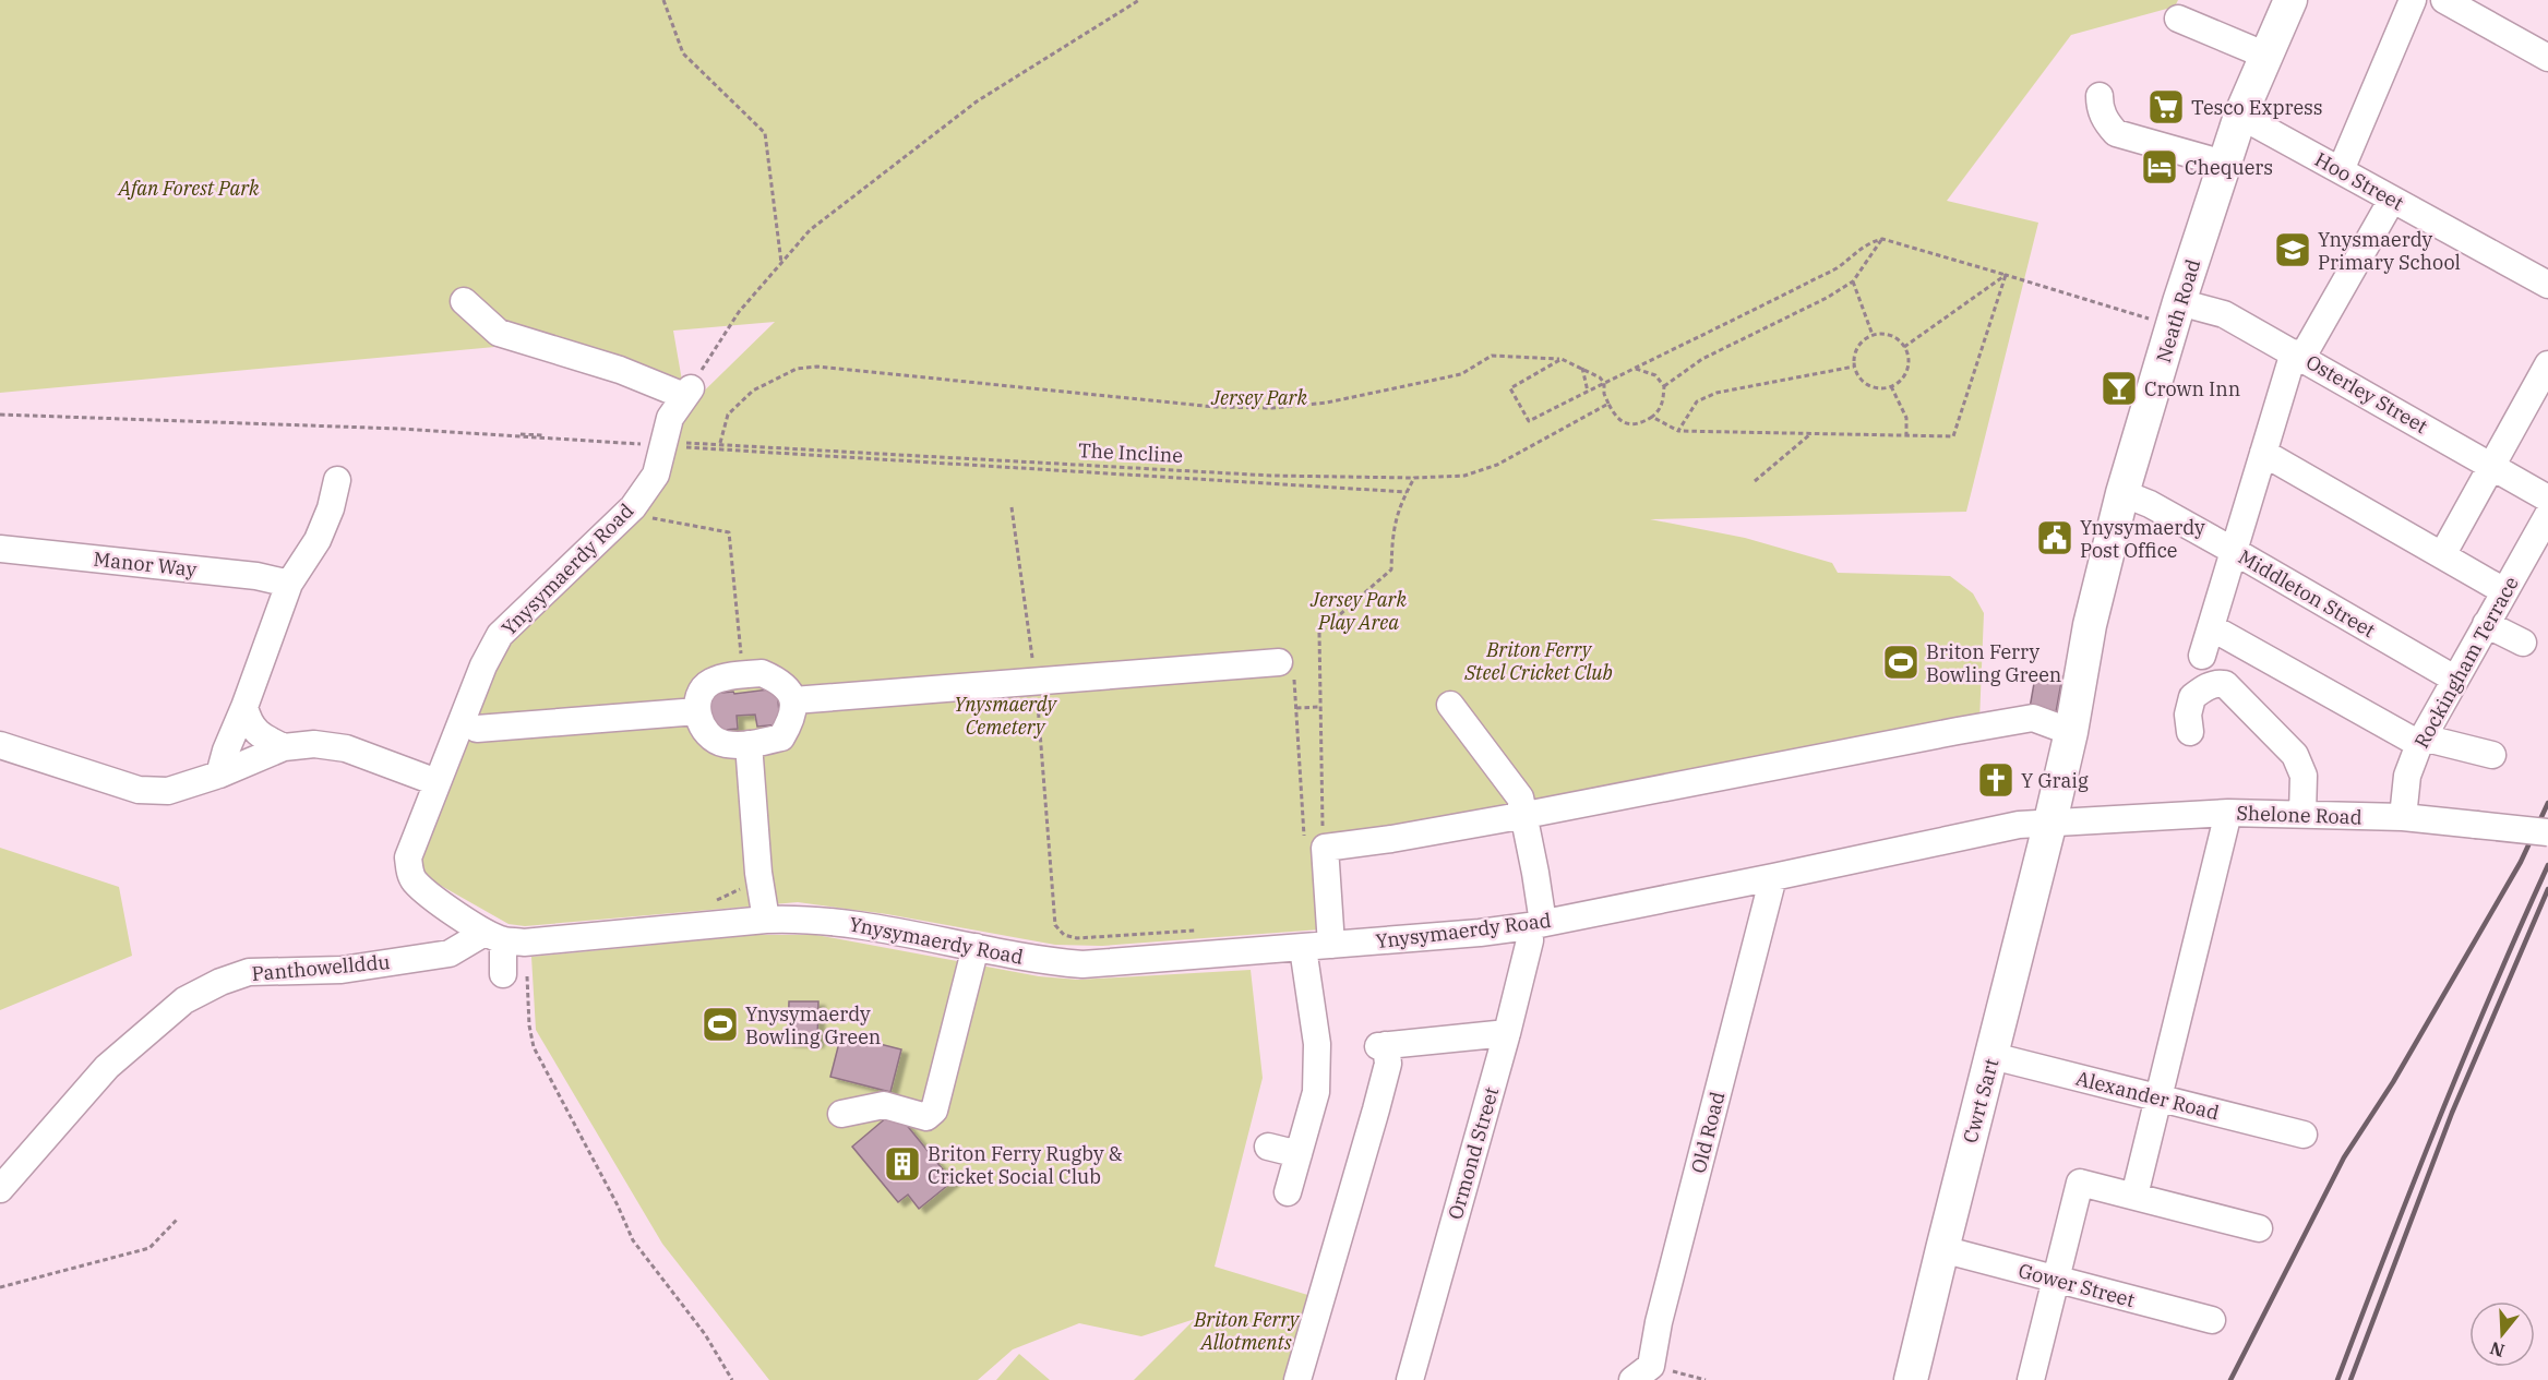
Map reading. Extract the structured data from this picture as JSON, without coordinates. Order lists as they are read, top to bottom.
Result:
{
  "streets": {
    "main road": ["Neath Road", "Cwrt Sart"],
    "street": [
      "Hoo Street",
      "Osterley Street",
      "Manor Way",
      "Ynysymaerdy Road",
      "Middleton Street",
      "Rockingham Terrace",
      "Shelone Road",
      "Panthowellddu",
      "Alexander Road",
      "Old Road",
      "Ormond Street",
      "Gower Street"
    ],
    "path": ["The Incline"]
  },
  "crossings": [
    ["Hoo Street", "Neath Road"],
    ["Neath Road", "Osterley Street"],
    ["Neath Road", "Ynysymaerdy Road"],
    ["Neath Road", "Middleton Street"],
    ["Neath Road", "Shelone Road"],
    ["Neath Road", "Cwrt Sart"],
    ["The Incline", "Ynysymaerdy Road"],
    ["Ynysymaerdy Road", "Shelone Road"],
    ["Ynysymaerdy Road", "Panthowellddu"],
    ["Ynysymaerdy Road", "Cwrt Sart"],
    ["Ynysymaerdy Road", "Old Road"],
    ["Ynysymaerdy Road", "Ormond Street"],
    ["Middleton Street", "Rockingham Terrace"],
    ["Rockingham Terrace", "Shelone Road"],
    ["Shelone Road", "Cwrt Sart"],
    ["Alexander Road", "Cwrt Sart"],
    ["Cwrt Sart", "Gower Street"]
  ],
  "parks": [
    "Afan Forest Park",
    "Jersey Park",
    "Jersey Park Play Area",
    "Briton Ferry Steel Cricket Club",
    "Ynysmaerdy Cemetery",
    "Briton Ferry Allotments"
  ],
  "places": {
    "supermarket": ["Tesco Express"],
    "hotel": ["Chequers"],
    "school or university": ["Ynysmaerdy Primary School"],
    "bar": ["Crown Inn"],
    "public building": ["Ynysymaerdy Post Office"],
    "sports": ["Briton Ferry Bowling Green", "Ynysymaerdy Bowling Green"],
    "church": ["Y Graig"],
    "building": ["Briton Ferry Rugby & Cricket Social Club"]
  },
  "north": "bottom"
}
